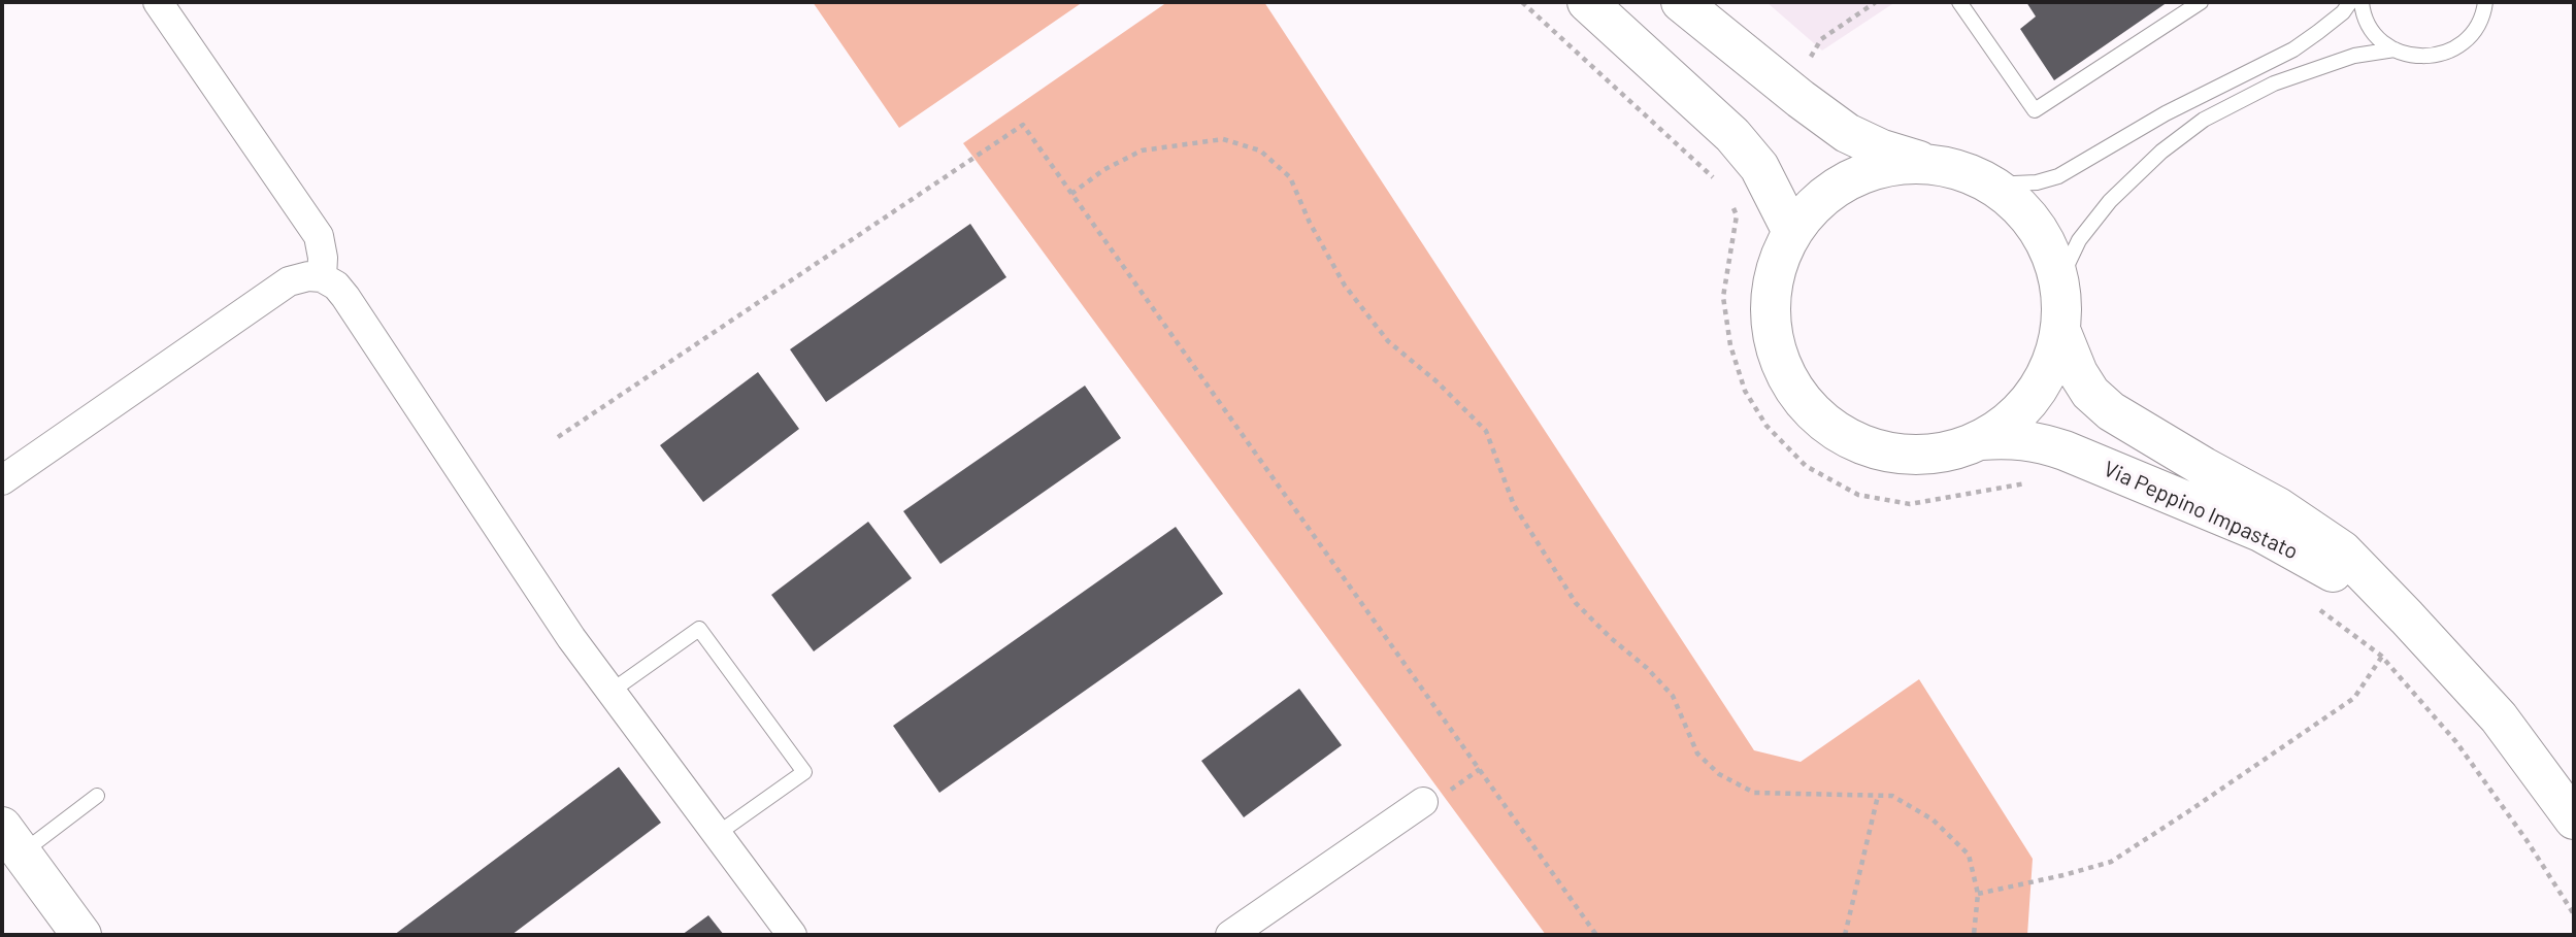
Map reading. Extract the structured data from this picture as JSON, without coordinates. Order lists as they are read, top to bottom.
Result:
{
  "streets": {
    "street": ["Via Peppino Impastato"]
  }
}
